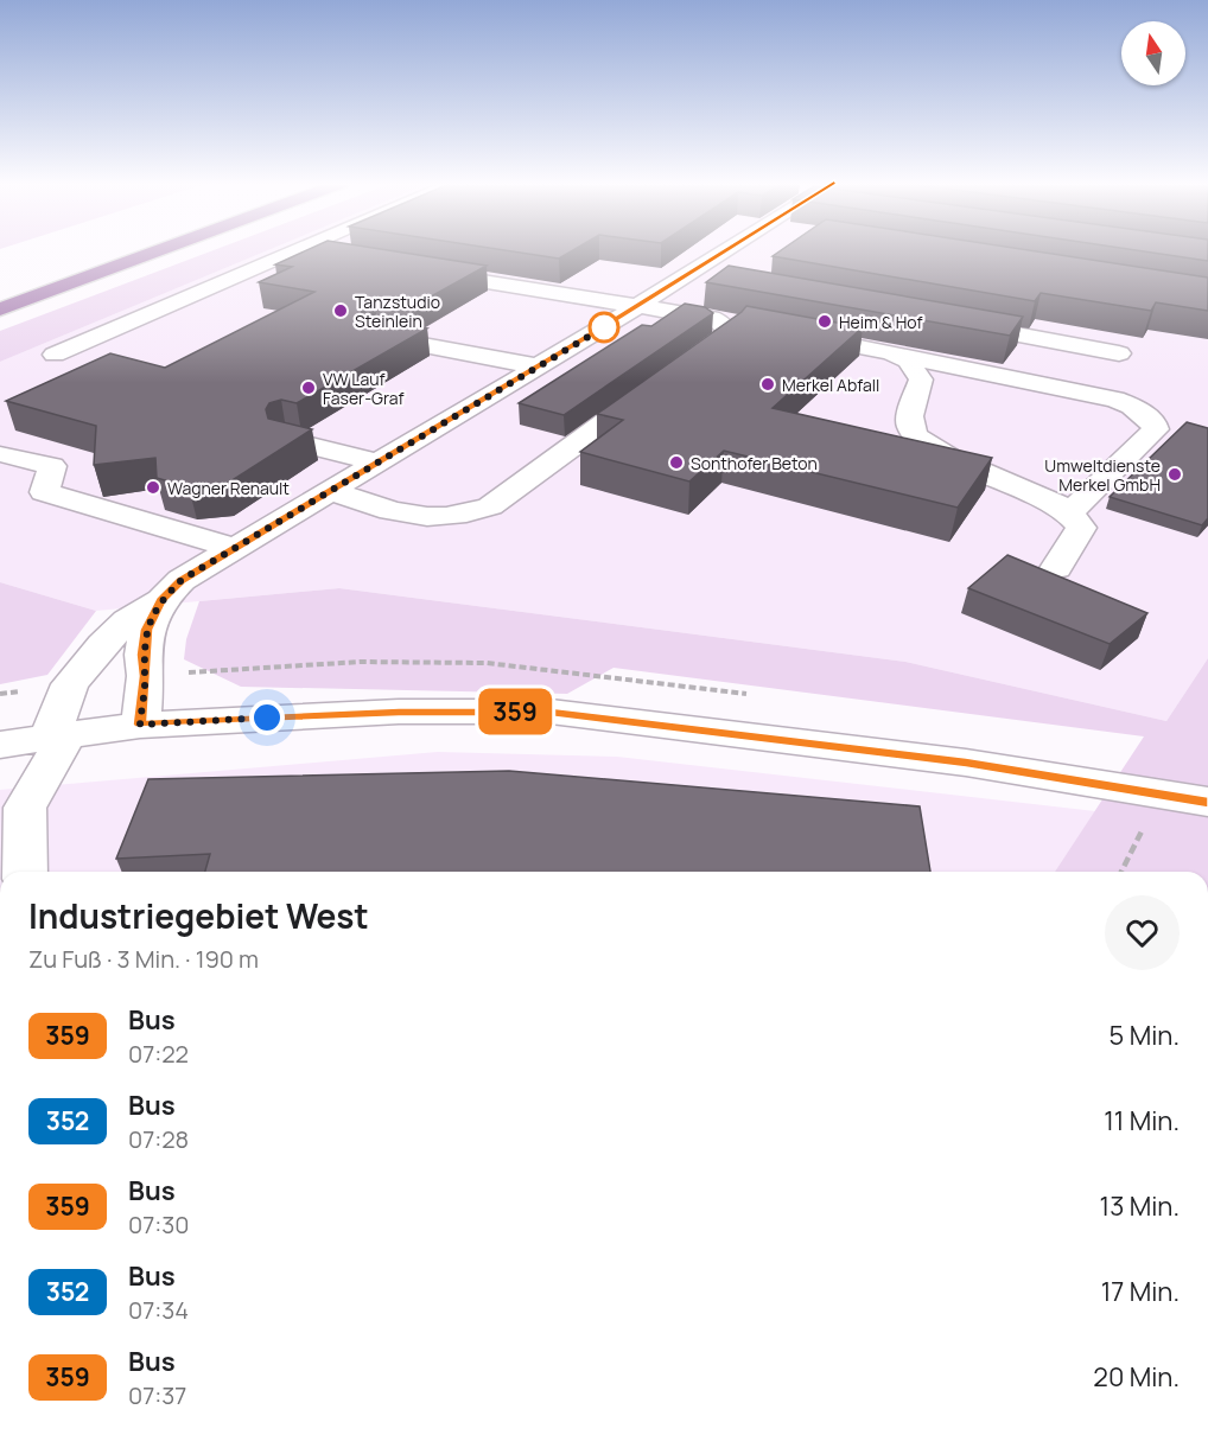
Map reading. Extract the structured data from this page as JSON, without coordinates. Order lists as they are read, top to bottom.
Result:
{
  "places": [
    "Tanzstudio Steinlein",
    "Heim & Hof",
    "Merkel Abfall",
    "VW Lauf Faser-Graf",
    "Sonthofer Beton",
    "Umweltdienste Merkel GmbH",
    "Wagner Renault"
  ],
  "lines": ["bus line 359"],
  "north": "top",
  "page": {
    "on_map": "359",
    "heading": ["Industriegebiet West", "Zu Fuß · 3 Min. · 190 m"],
    "list": [
      {
        "mark": "359",
        "name": "Bus",
        "note": "07:22",
        "value": "5 Min."
      },
      {
        "mark": "352",
        "name": "Bus",
        "note": "07:28",
        "value": "11 Min."
      },
      {
        "mark": "359",
        "name": "Bus",
        "note": "07:30",
        "value": "13 Min."
      },
      {
        "mark": "352",
        "name": "Bus",
        "note": "07:34",
        "value": "17 Min."
      },
      {
        "mark": "359",
        "name": "Bus",
        "note": "07:37",
        "value": "20 Min."
      }
    ]
  }
}
